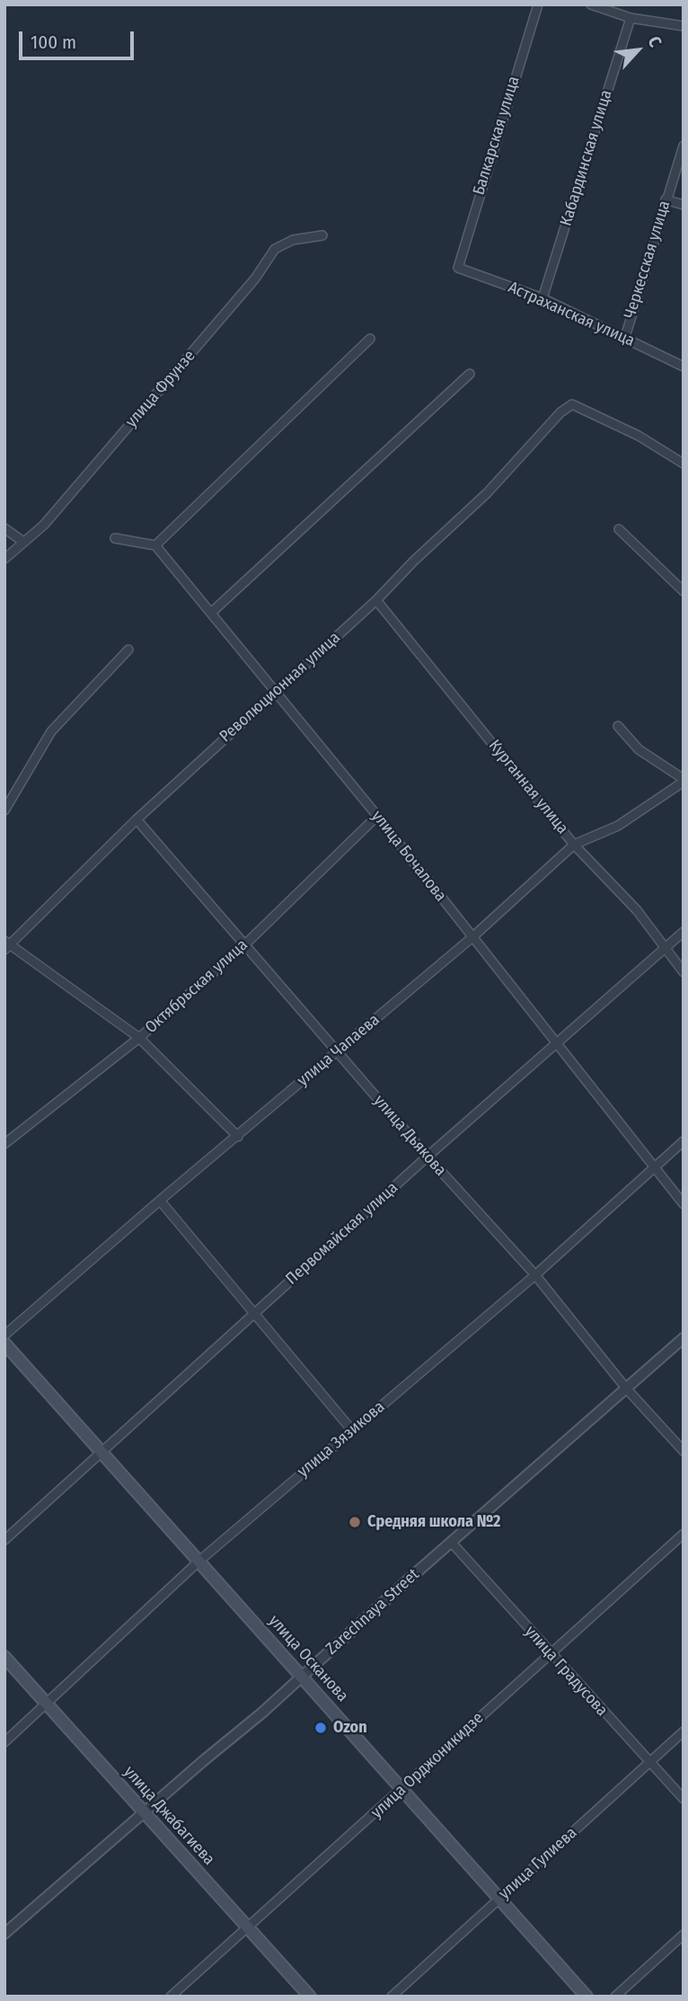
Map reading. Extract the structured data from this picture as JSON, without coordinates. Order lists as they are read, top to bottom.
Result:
{
  "streets": {
    "main road": ["улица Осканова", "улица Джабагиева"],
    "street": [
      "Балкарская улица",
      "Кабардинская улица",
      "Черкесская улица",
      "Астраханская улица",
      "улица Фрунзе",
      "Революционная улица",
      "Курганная улица",
      "улица Бочалова",
      "Октябрьская улица",
      "улица Чапаева",
      "улица Дьякова",
      "Первомайская улица",
      "улица Зязикова",
      "Zarechnaya Street",
      "улица Градусова",
      "улица Орджоникидзе",
      "улица Гулиева"
    ]
  },
  "crossings": [
    ["Балкарская улица", "Астраханская улица"],
    ["Кабардинская улица", "Астраханская улица"],
    ["Черкесская улица", "Астраханская улица"],
    ["Революционная улица", "Курганная улица"],
    ["Революционная улица", "улица Бочалова"],
    ["Революционная улица", "улица Дьякова"],
    ["Курганная улица", "улица Чапаева"],
    ["Курганная улица", "Первомайская улица"],
    ["улица Бочалова", "Октябрьская улица"],
    ["улица Бочалова", "улица Чапаева"],
    ["улица Бочалова", "Первомайская улица"],
    ["улица Бочалова", "улица Зязикова"],
    ["Октябрьская улица", "улица Дьякова"],
    ["улица Чапаева", "улица Дьякова"],
    ["улица Дьякова", "Первомайская улица"],
    ["улица Дьякова", "улица Зязикова"],
    ["улица Дьякова", "Zarechnaya Street"],
    ["Первомайская улица", "улица Осканова"],
    ["улица Зязикова", "улица Осканова"],
    ["улица Зязикова", "улица Джабагиева"],
    ["Zarechnaya Street", "улица Осканова"],
    ["Zarechnaya Street", "улица Градусова"],
    ["Zarechnaya Street", "улица Джабагиева"],
    ["улица Осканова", "улица Орджоникидзе"],
    ["улица Осканова", "улица Гулиева"],
    ["улица Градусова", "улица Орджоникидзе"],
    ["улица Градусова", "улица Гулиева"],
    ["улица Орджоникидзе", "улица Джабагиева"]
  ],
  "places": ["Средняя школа №2", "Ozon"],
  "scale_bar": "100 m",
  "north": "top right"
}
